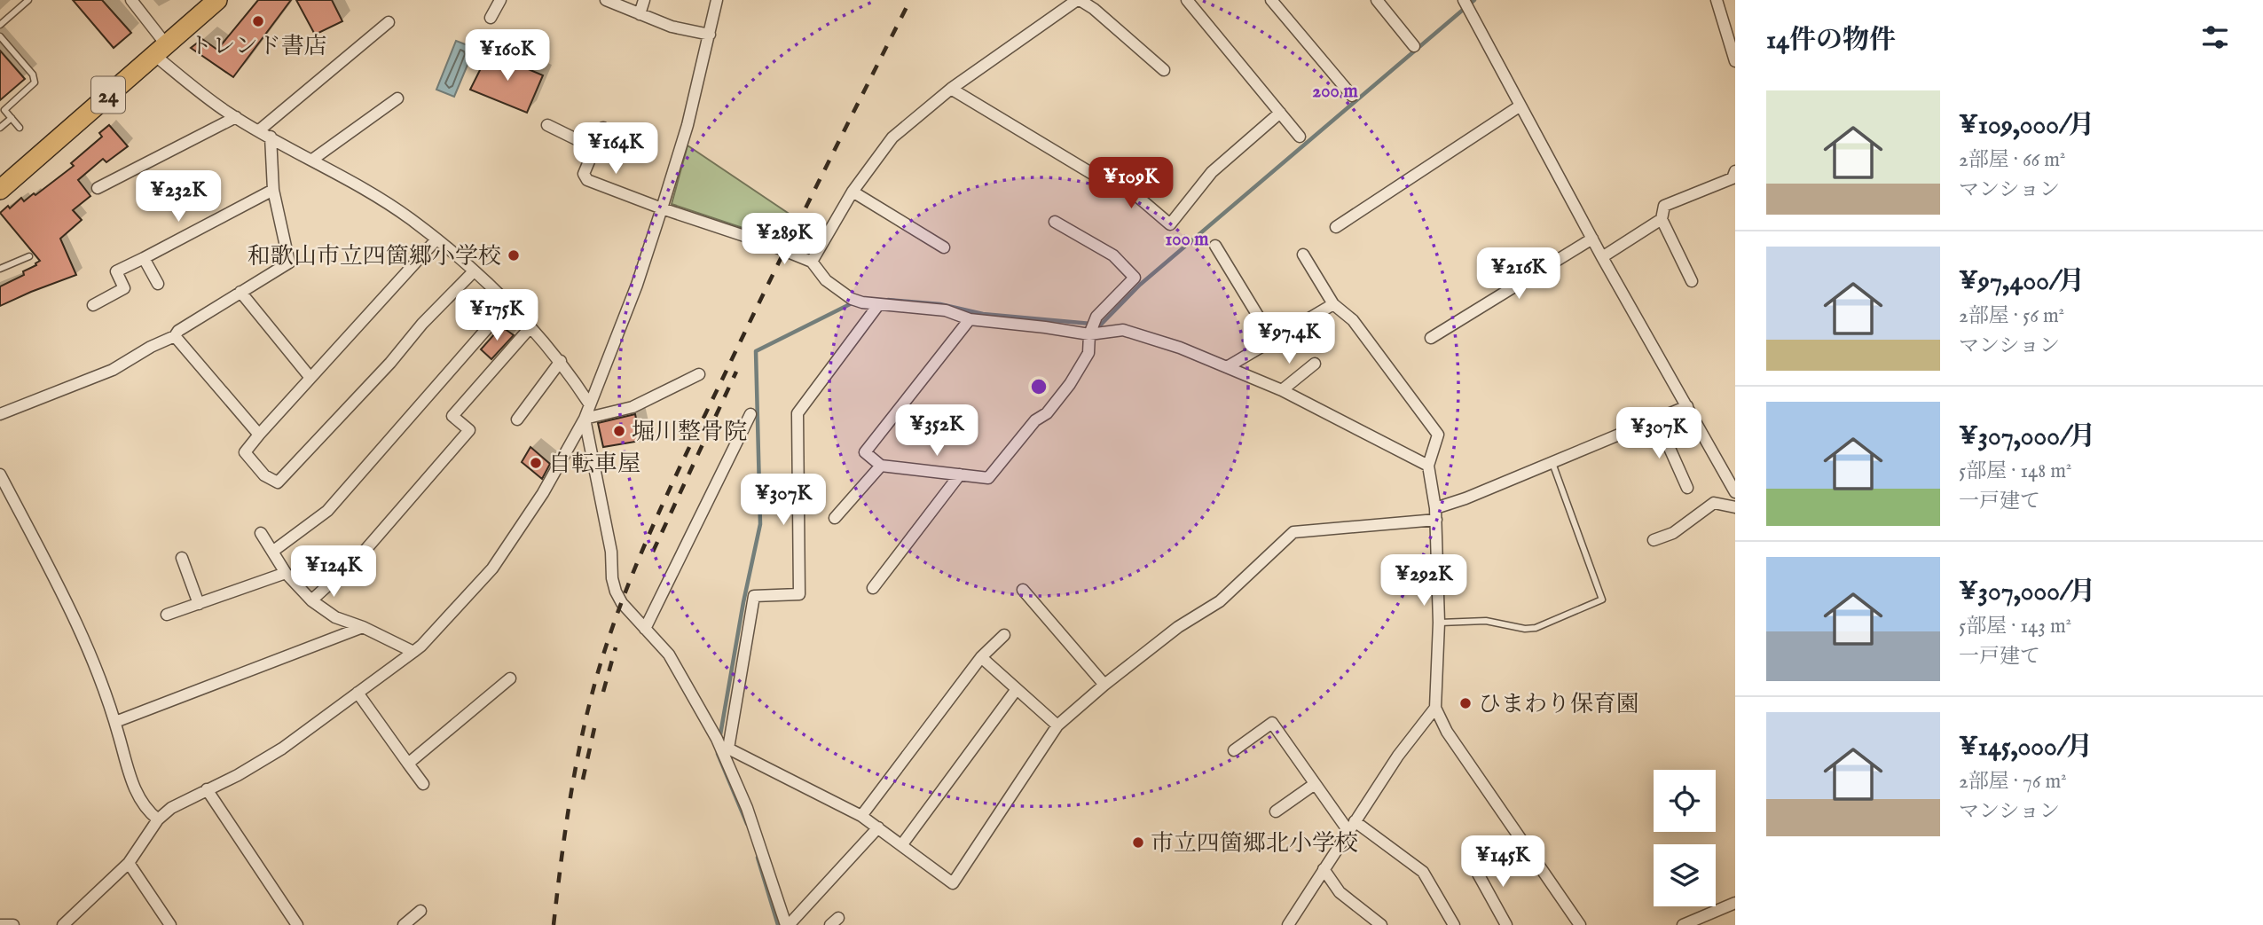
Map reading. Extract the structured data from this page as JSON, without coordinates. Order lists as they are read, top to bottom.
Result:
{
  "streets": {
    "highway": ["24"]
  },
  "places": [
    "トレンド書店",
    "和歌山市立四箇郷小学校",
    "堀川整骨院",
    "自転車屋",
    "ひまわり保育園",
    "市立四箇郷北小学校"
  ],
  "page": {
    "heading": "14件の物件",
    "price": [
      "¥160K",
      "¥164K",
      "¥109K",
      "¥232K",
      "¥289K",
      "¥216K",
      "¥175K",
      "¥97.4K",
      "¥352K",
      "¥307K",
      "¥307K",
      "¥124K",
      "¥292K",
      "¥145K"
    ],
    "list": [
      {
        "name": "¥109,000/月",
        "note": "2部屋 · 66 m² · マンション"
      },
      {
        "name": "¥97,400/月",
        "note": "2部屋 · 56 m² · マンション"
      },
      {
        "name": "¥307,000/月",
        "note": "5部屋 · 148 m² · 一戸建て"
      },
      {
        "name": "¥307,000/月",
        "note": "5部屋 · 143 m² · 一戸建て"
      },
      {
        "name": "¥145,000/月",
        "note": "2部屋 · 76 m² · マンション"
      }
    ]
  },
  "rings": ["200 m", "100 m"]
}
